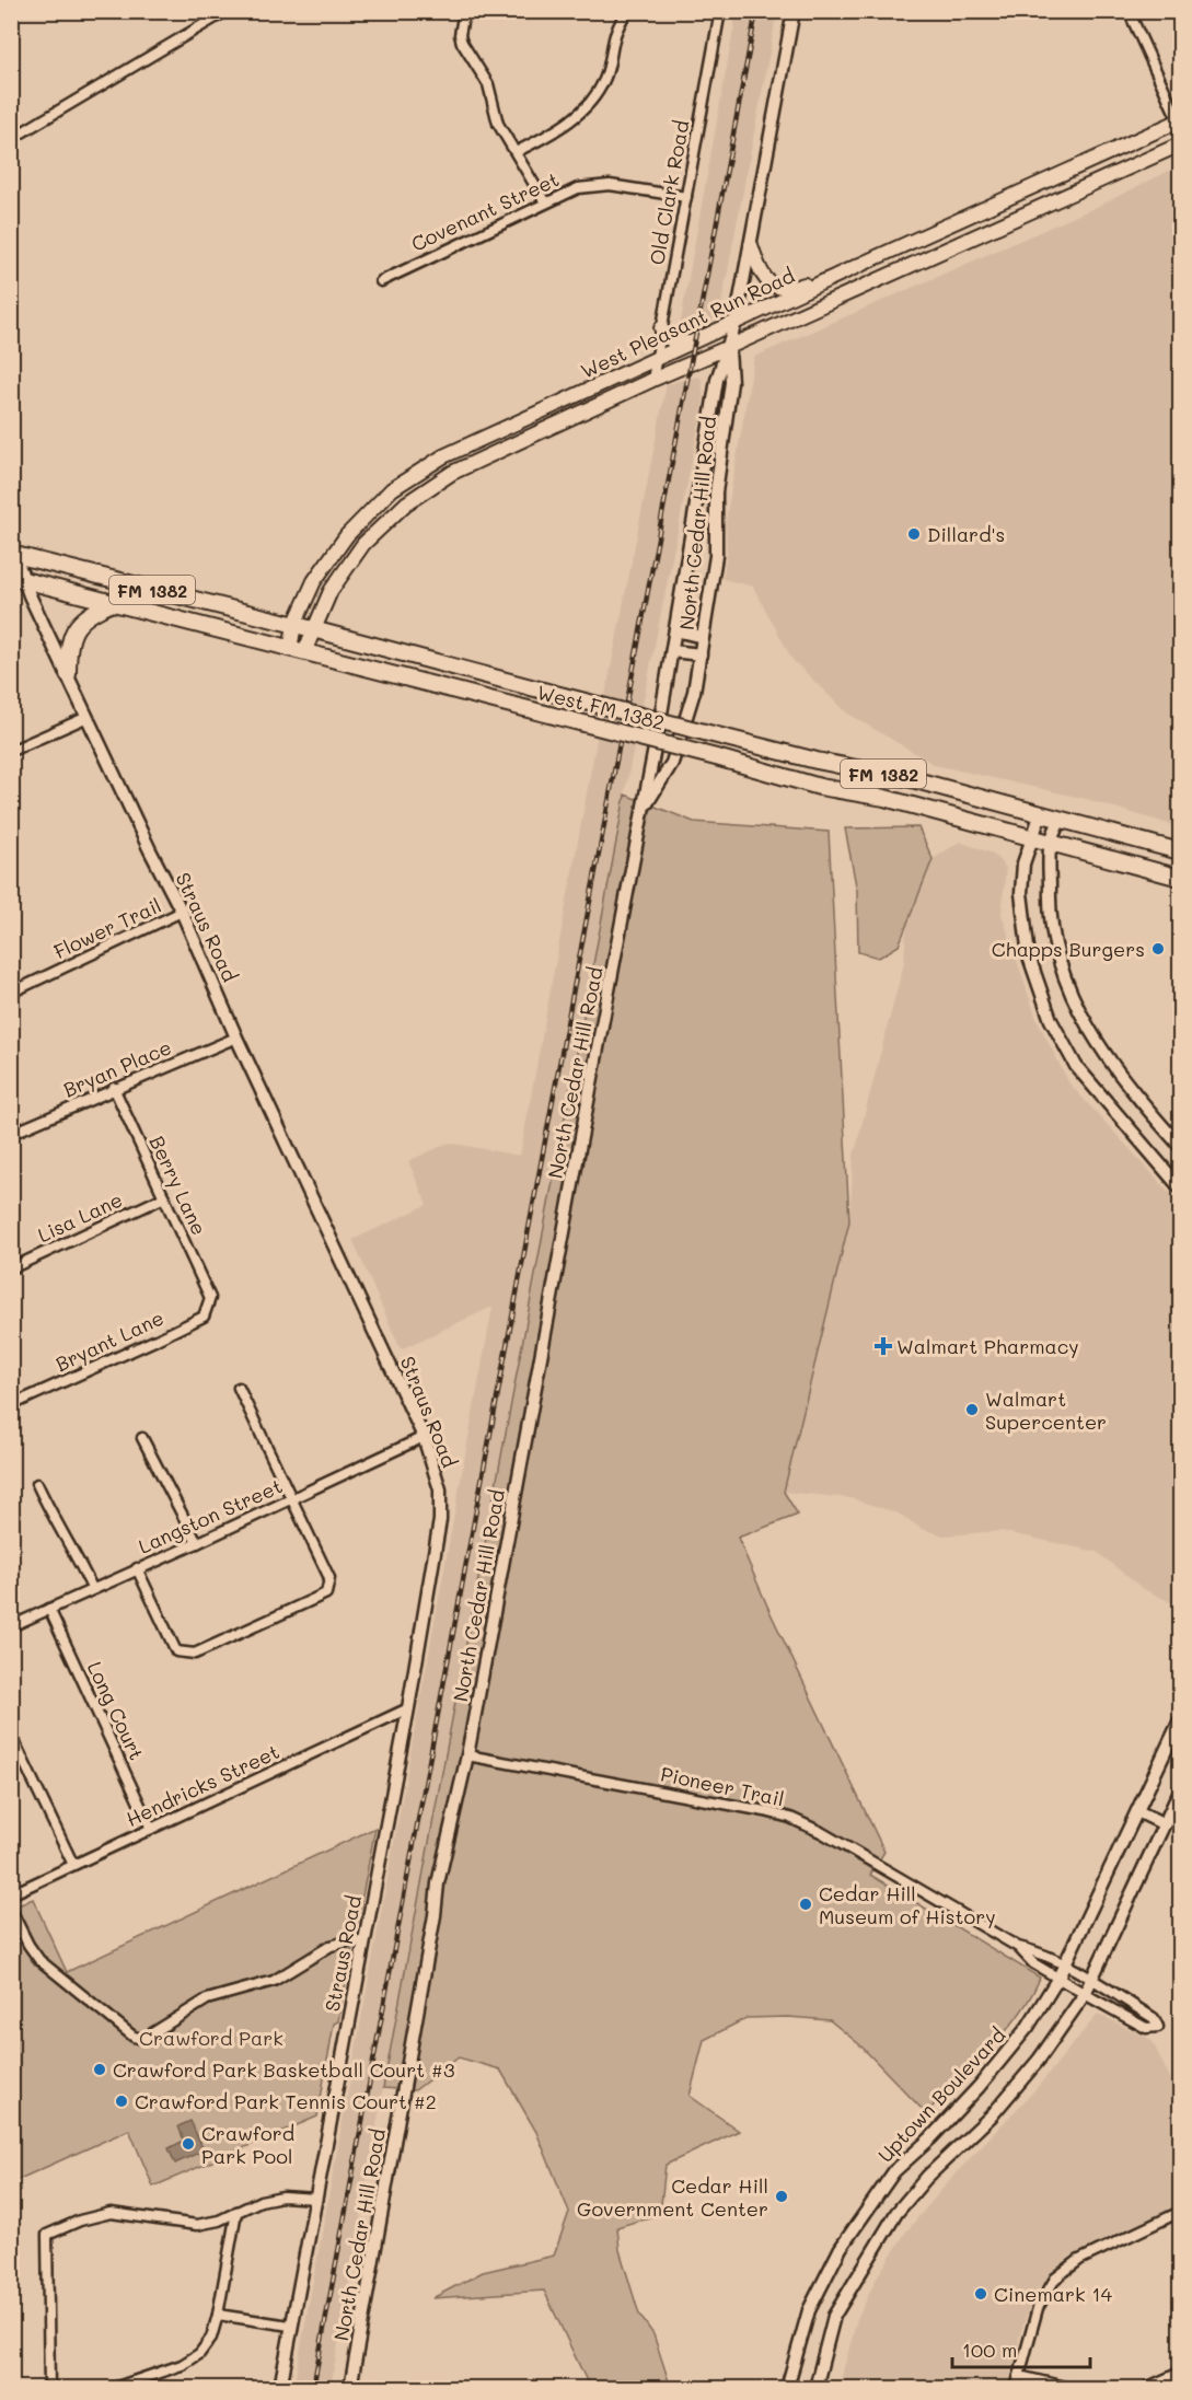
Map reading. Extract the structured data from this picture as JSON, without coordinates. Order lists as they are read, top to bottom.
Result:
{
  "streets": {
    "main road": ["West Pleasant Run Road", "FM 1382", "West FM 1382"],
    "street": [
      "Old Clark Road",
      "Covenant Street",
      "North Cedar Hill Road",
      "Straus Road",
      "Flower Trail",
      "Bryan Place",
      "Berry Lane",
      "Lisa Lane",
      "Bryant Lane",
      "Langston Street",
      "Long Court",
      "Hendricks Street",
      "Pioneer Trail",
      "Uptown Boulevard"
    ]
  },
  "crossings": [
    ["Old Clark Road", "Covenant Street"],
    ["Old Clark Road", "West Pleasant Run Road"],
    ["West Pleasant Run Road", "North Cedar Hill Road"],
    ["West Pleasant Run Road", "West FM 1382"],
    ["North Cedar Hill Road", "Pioneer Trail"],
    ["West FM 1382", "Straus Road"],
    ["Straus Road", "Flower Trail"],
    ["Straus Road", "Bryan Place"],
    ["Straus Road", "Langston Street"],
    ["Straus Road", "Hendricks Street"],
    ["Bryan Place", "Berry Lane"],
    ["Berry Lane", "Lisa Lane"],
    ["Berry Lane", "Bryant Lane"],
    ["Langston Street", "Long Court"],
    ["Long Court", "Hendricks Street"],
    ["Pioneer Trail", "Uptown Boulevard"]
  ],
  "parks": ["Crawford Park"],
  "places": {
    "other": [
      "Dillard's",
      "Chapps Burgers",
      "Walmart Supercenter",
      "Cedar Hill Museum of History",
      "Crawford Park Basketball Court #3",
      "Crawford Park Tennis Court #2",
      "Crawford Park Pool",
      "Cedar Hill Government Center",
      "Cinemark 14"
    ],
    "health": ["Walmart Pharmacy"]
  },
  "scale_bar": "100 m"
}
